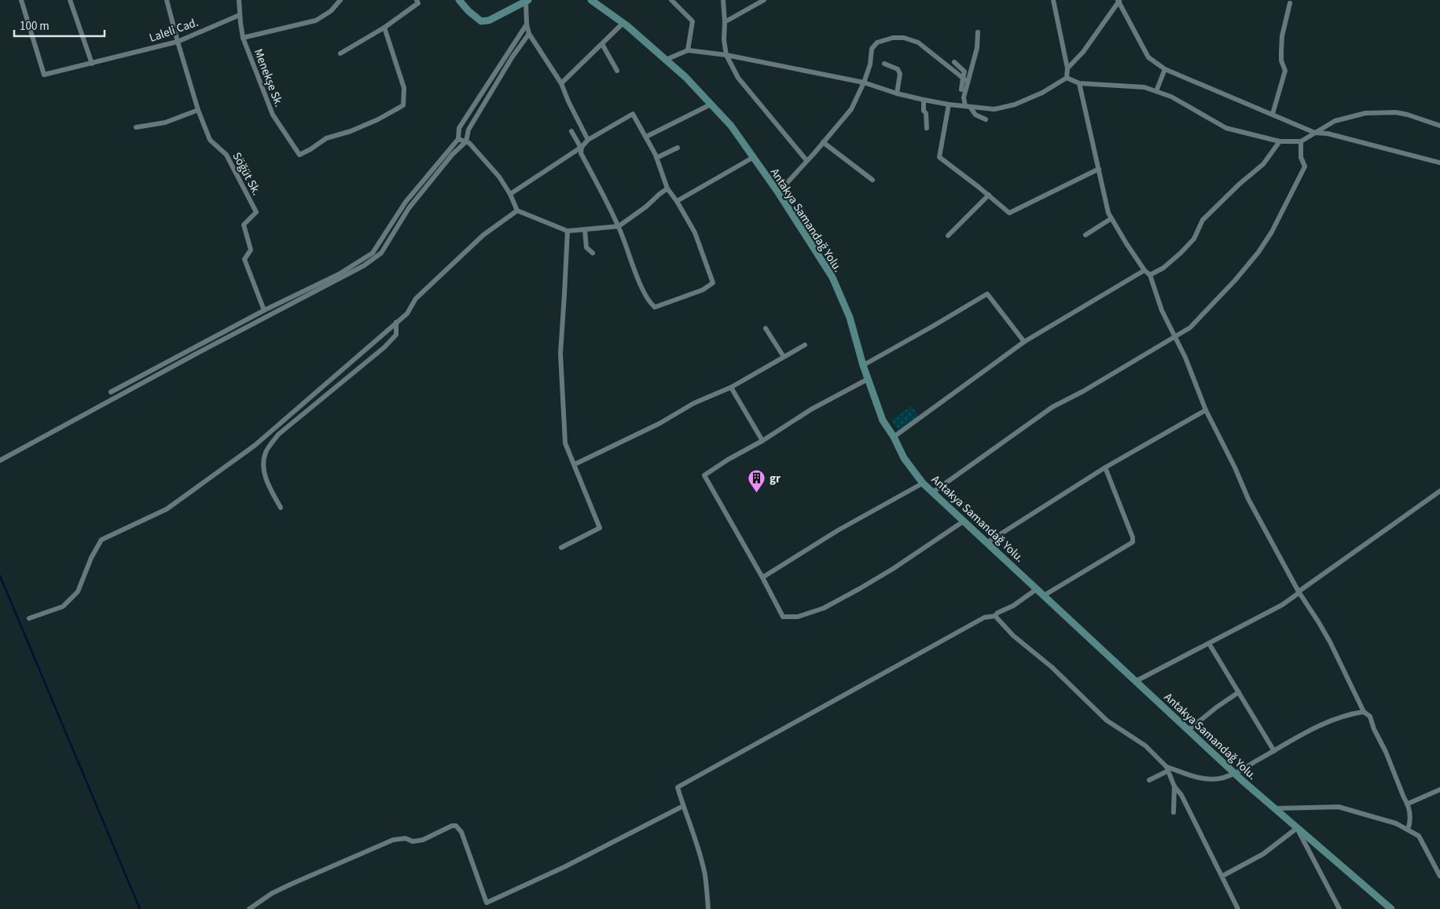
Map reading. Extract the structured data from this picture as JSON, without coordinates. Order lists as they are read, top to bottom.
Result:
{
  "streets": {
    "street": [
      "Laleli Cad.",
      "Menekşe Sk.",
      "Söğüt Sk.",
      "Antakya Samandağ Yolu."
    ]
  },
  "crossings": [
    ["Laleli Cad.", "Menekşe Sk."],
    ["Laleli Cad.", "Söğüt Sk."]
  ],
  "places": {
    "building": ["gr"]
  },
  "scale_bar": "100 m"
}
